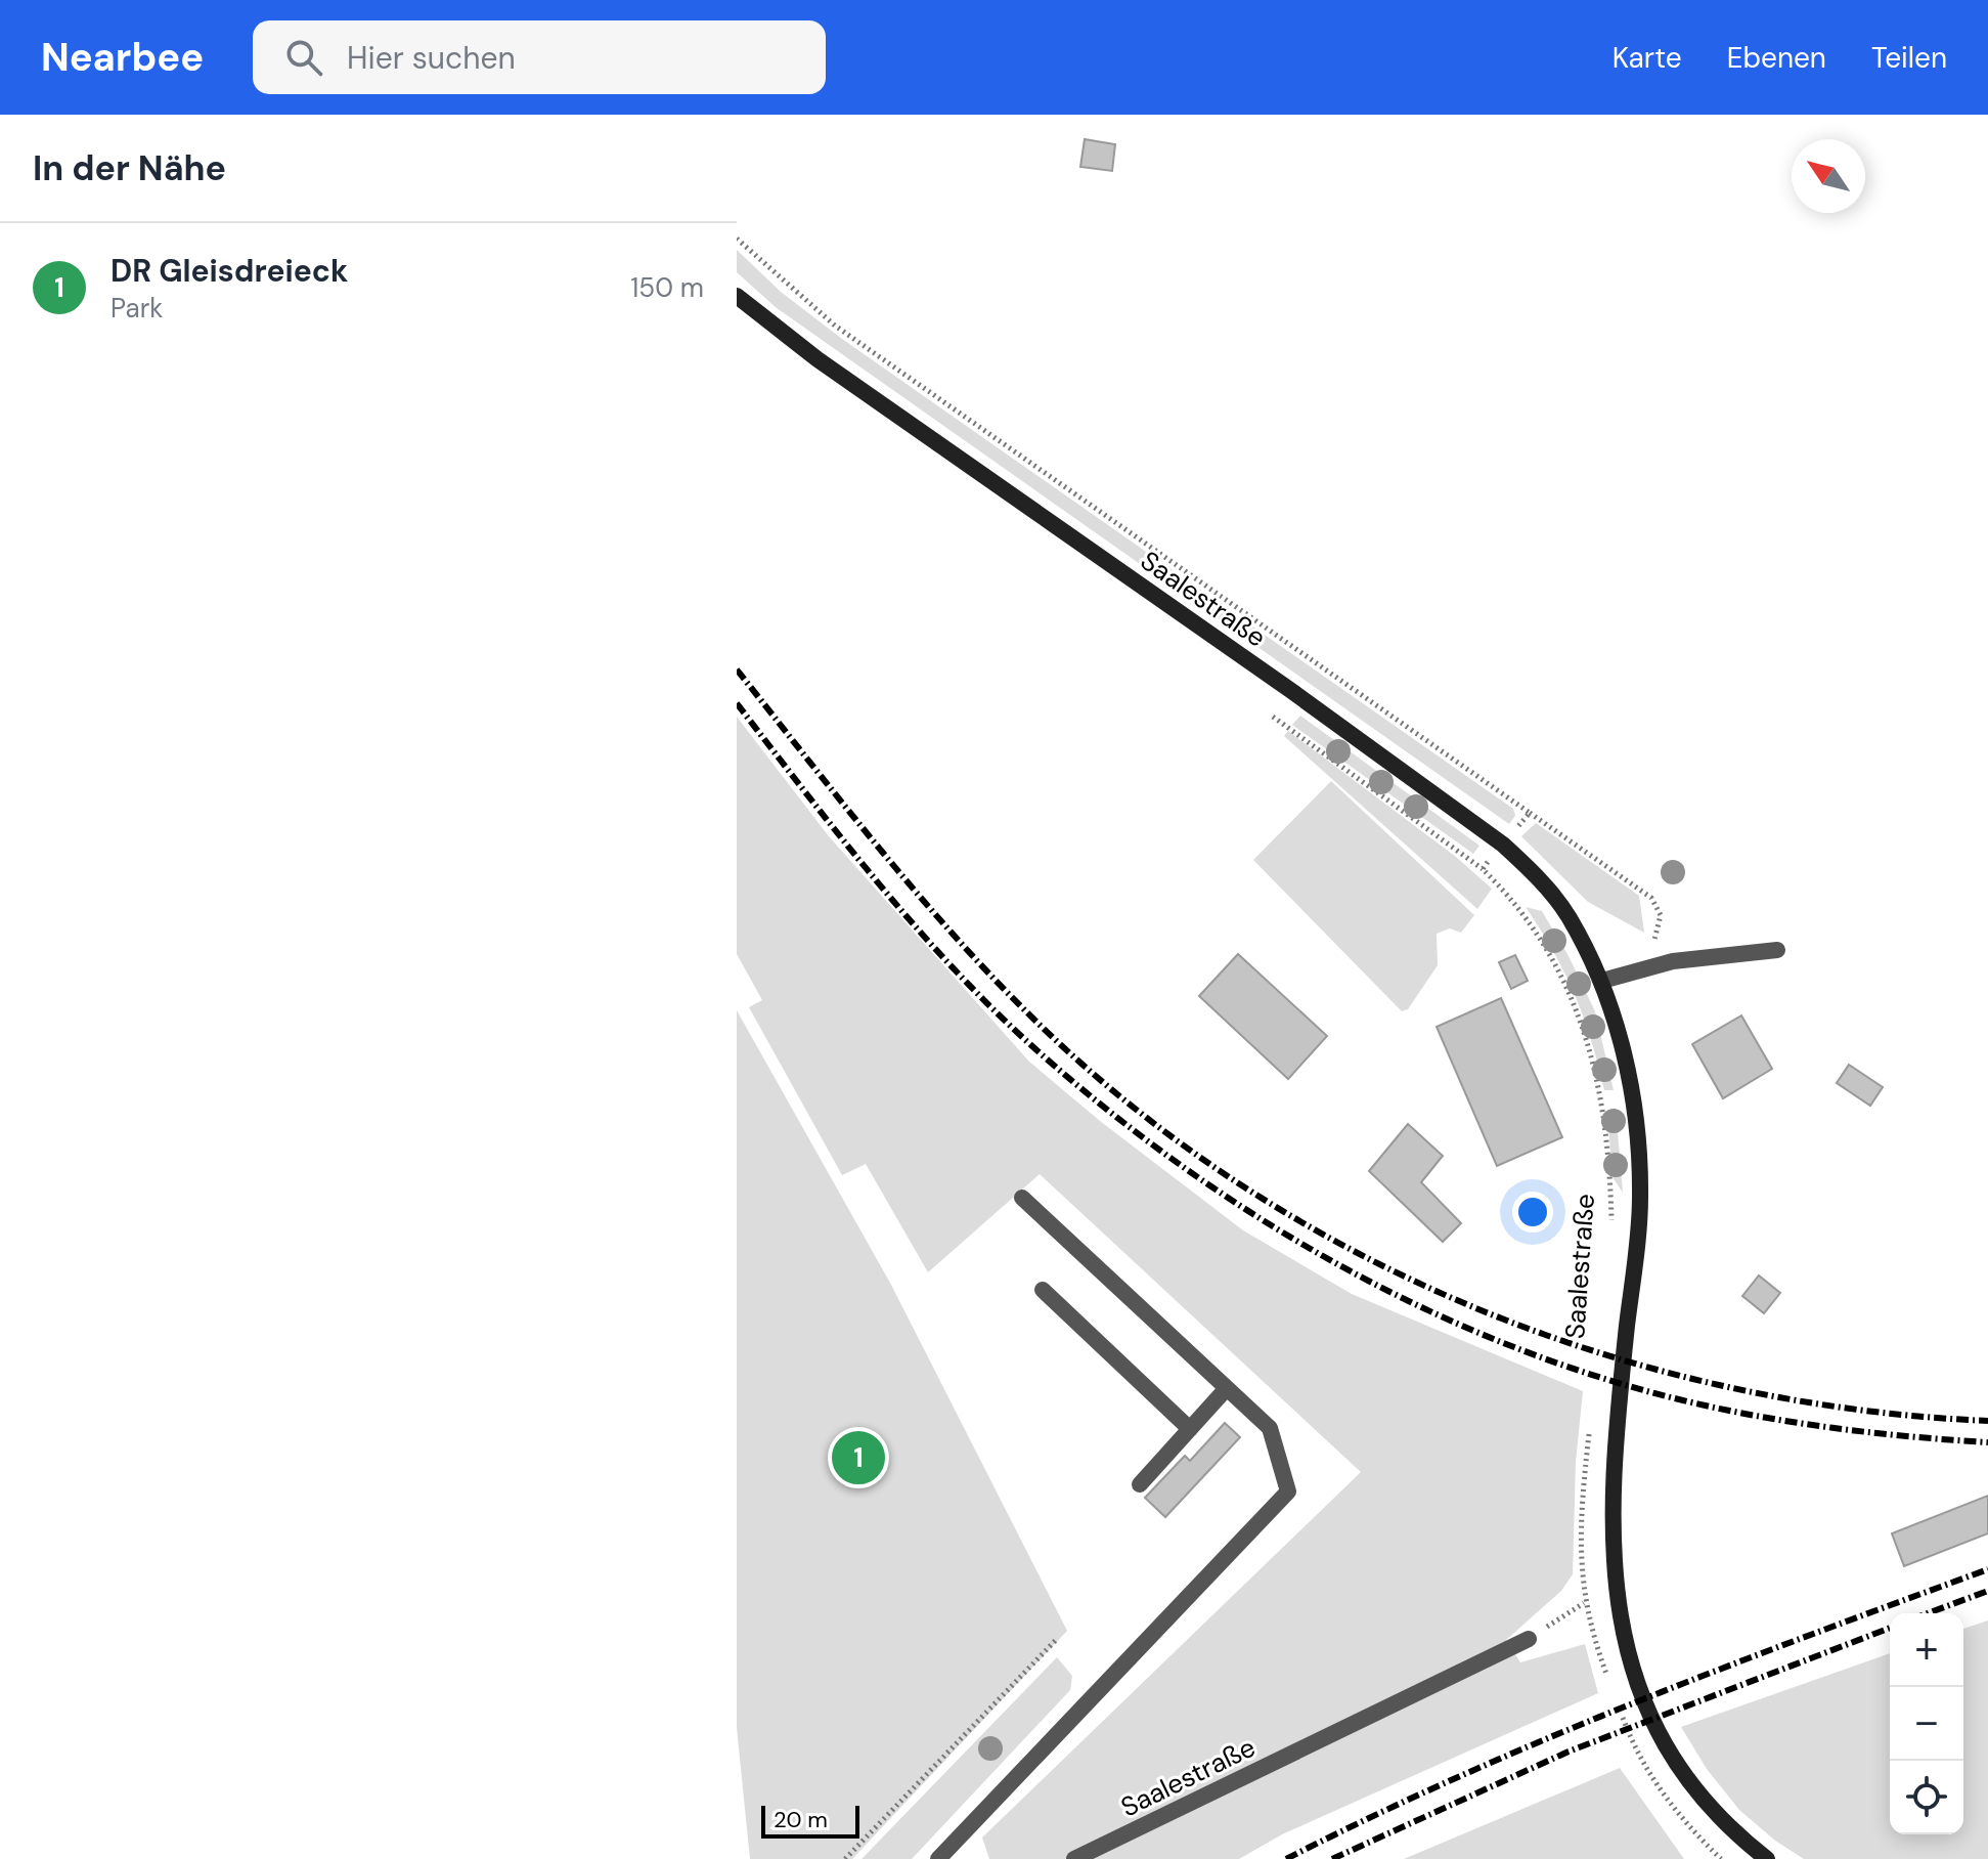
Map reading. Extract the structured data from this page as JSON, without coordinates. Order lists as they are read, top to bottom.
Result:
{
  "streets": {
    "main road": ["Saalestraße"]
  },
  "scale_bar": "20 m",
  "north": "top left",
  "page": {
    "header": "Nearbee",
    "search": "Hier suchen",
    "nav": ["Karte", "Ebenen", "Teilen"],
    "heading": "In der Nähe",
    "list": [
      {
        "mark": "1",
        "name": "DR Gleisdreieck",
        "note": "Park",
        "value": "150 m"
      }
    ],
    "pins": "1",
    "map_buttons": ["+", "−"],
    "scale": "20 m"
  }
}
